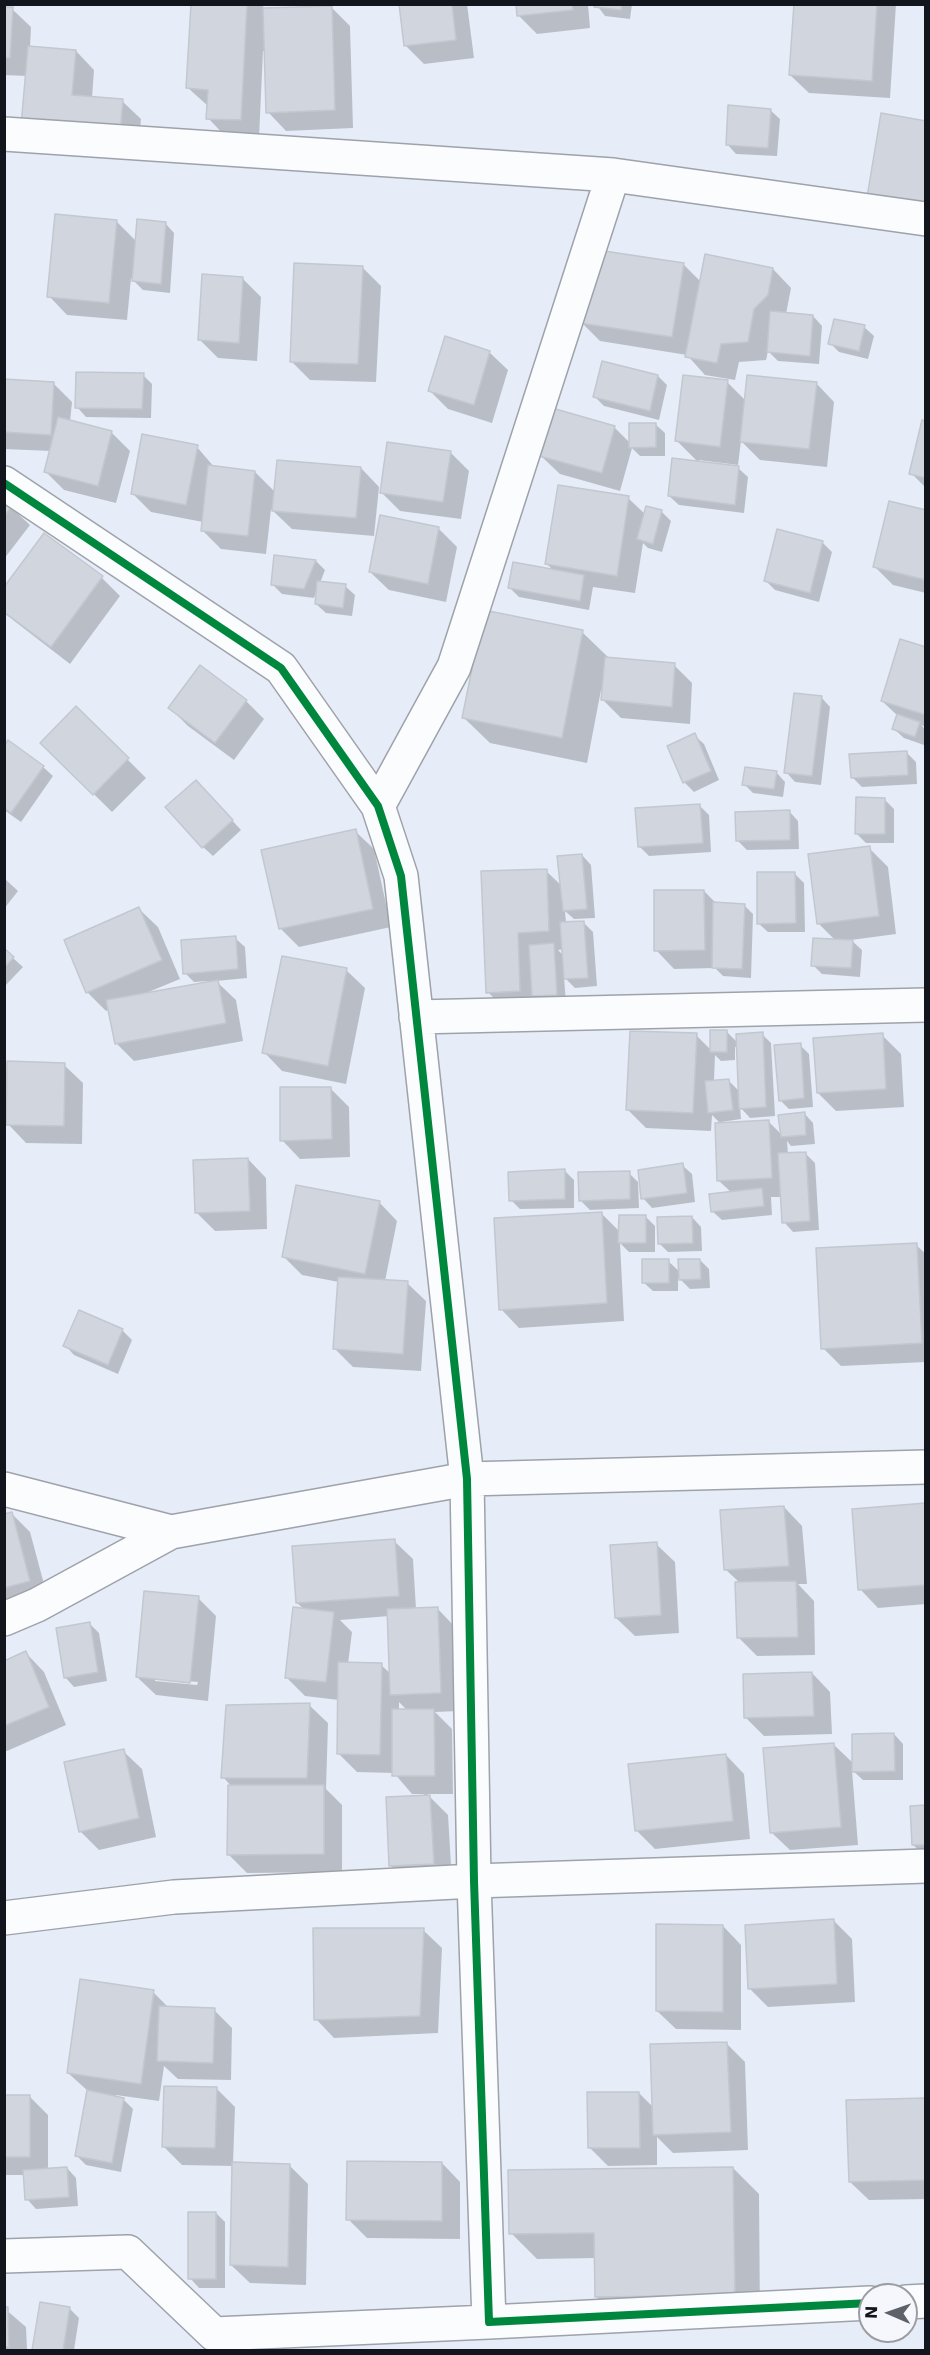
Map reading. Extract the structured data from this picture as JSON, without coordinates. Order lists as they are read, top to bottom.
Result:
{
  "north": "left"
}
